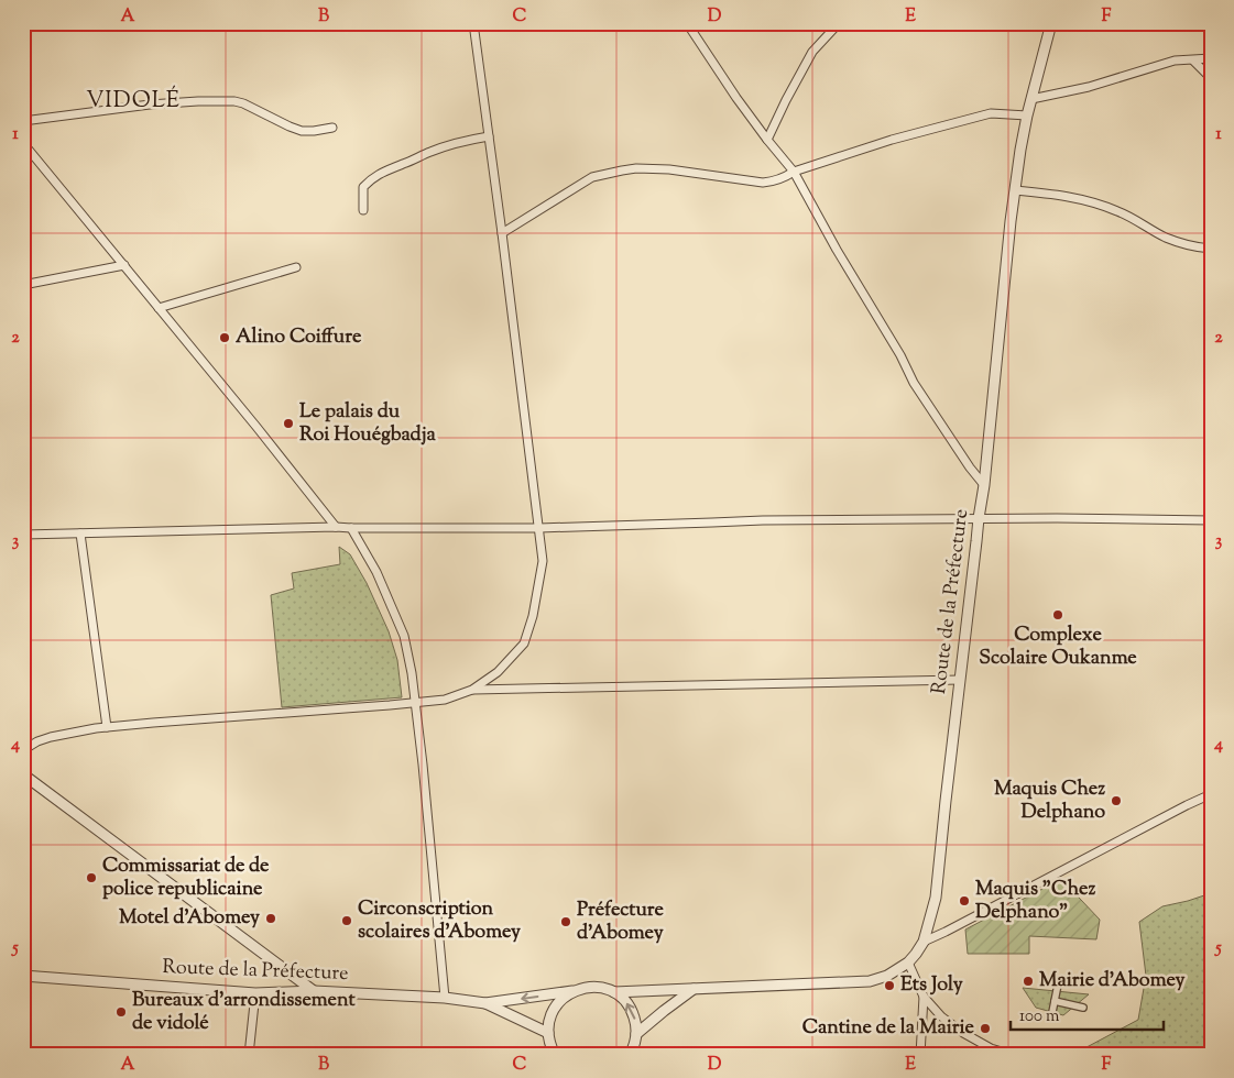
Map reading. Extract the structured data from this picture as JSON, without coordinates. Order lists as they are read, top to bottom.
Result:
{
  "streets": {
    "street": ["Route de la Préfecture"]
  },
  "districts": ["VIDOLÉ"],
  "places": [
    "Alino Coiffure",
    "Le palais du Roi Houégbadja",
    "Complexe Scolaire Oukanme",
    "Maquis Chez Delphano",
    "Commissariat de de police republicaine",
    "Maquis \"Chez Delphano\"",
    "Motel d'Abomey",
    "Circonscription scolaires d'Abomey",
    "Préfecture d’Abomey",
    "Mairie d'Abomey",
    "Ets Joly",
    "Bureaux d'arrondissement de vidolé",
    "Cantine de la Mairie"
  ],
  "scale_bar": "100 m",
  "grid": {
    "columns": [
      "A",
      "B",
      "C",
      "D",
      "E",
      "F"
    ],
    "rows": [
      "1",
      "2",
      "3",
      "4",
      "5"
    ]
  }
}
